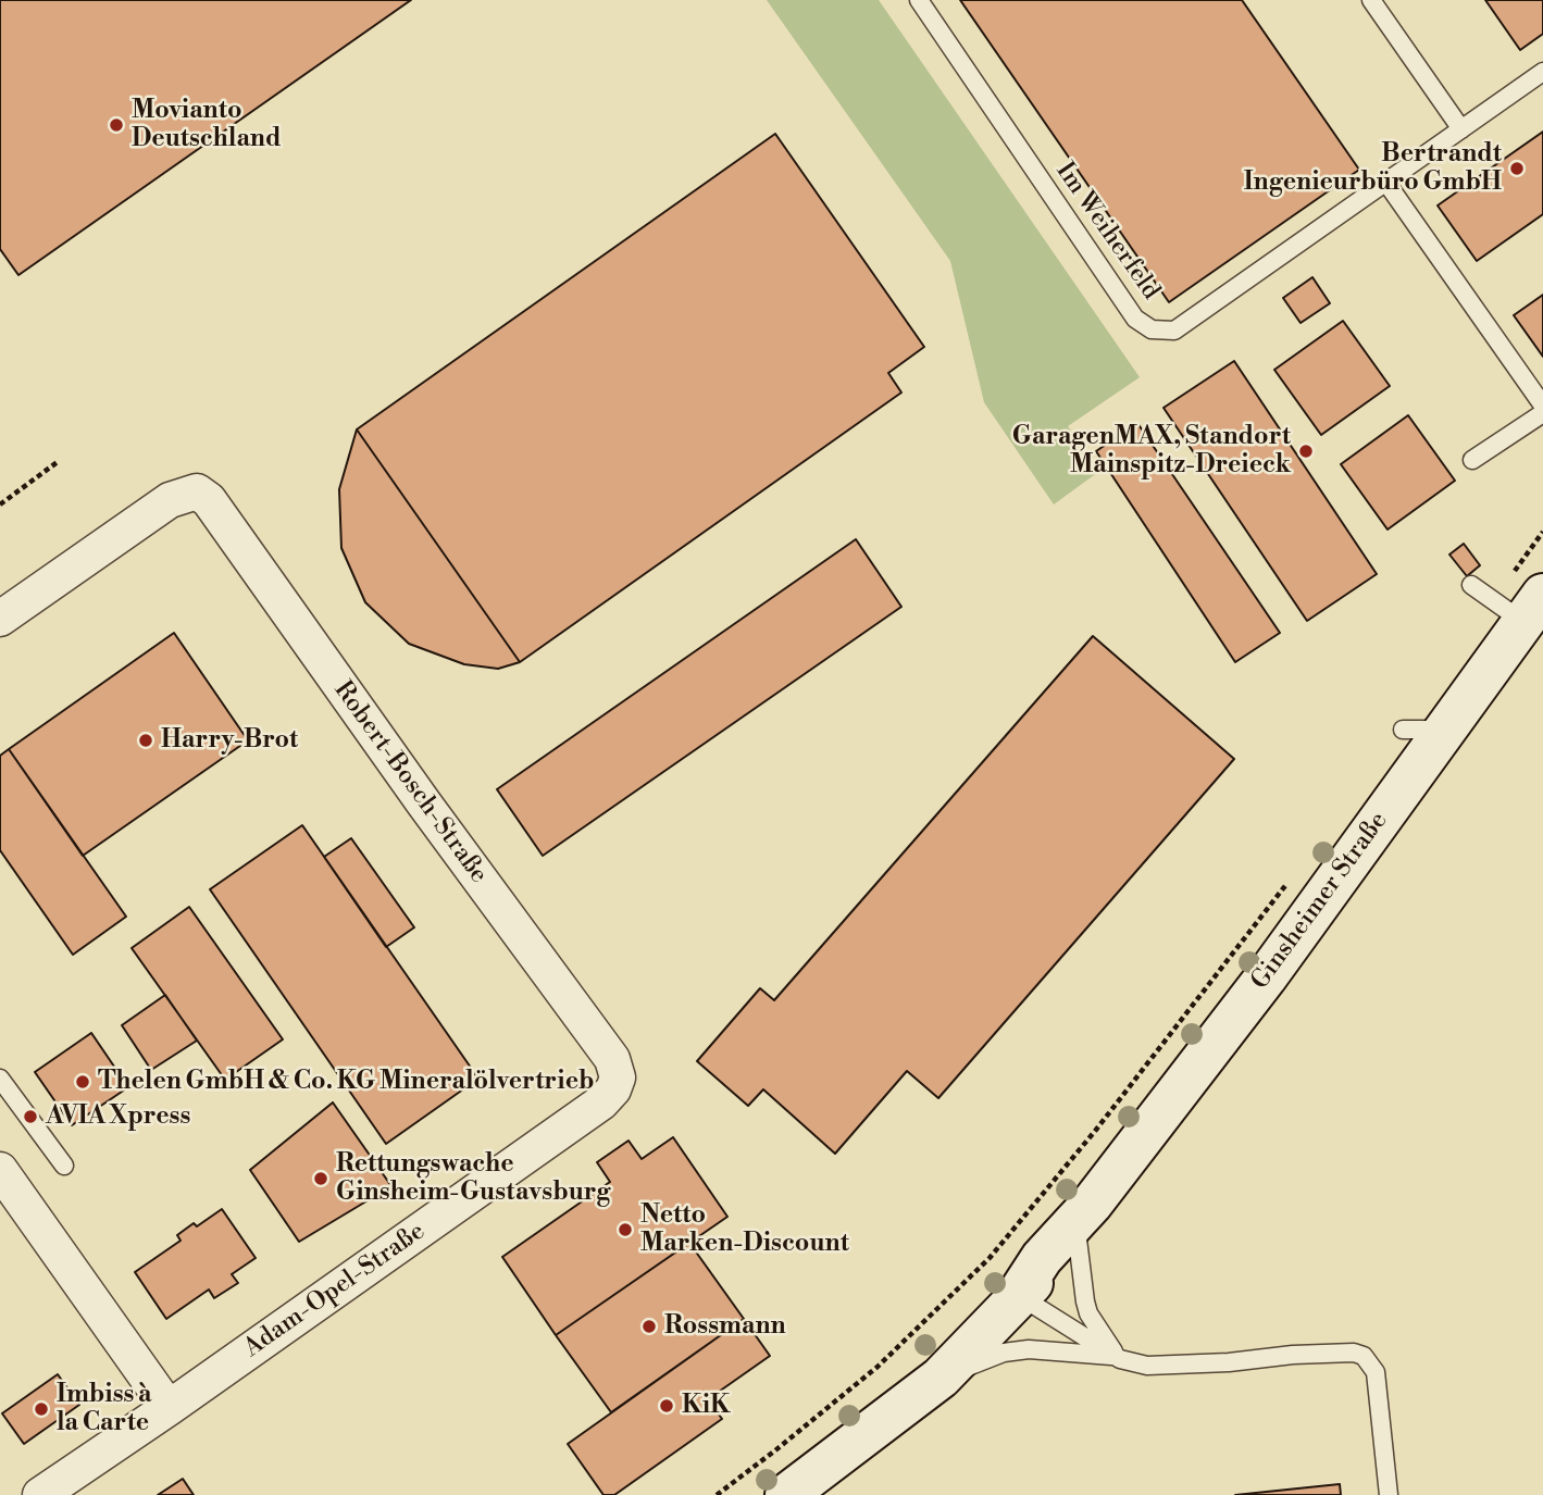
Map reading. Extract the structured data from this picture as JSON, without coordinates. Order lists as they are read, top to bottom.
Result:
{
  "streets": {
    "main road": ["Ginsheimer Straße"],
    "street": ["Robert-Bosch-Straße", "Adam-Opel-Straße"],
    "lane": ["Im Weiherfeld"]
  },
  "crossings": [
    ["Robert-Bosch-Straße", "Adam-Opel-Straße"]
  ],
  "places": [
    "Movianto Deutschland",
    "Bertrandt Ingenieurbüro GmbH",
    "GaragenMAX, Standort Mainspitz-Dreieck",
    "Harry-Brot",
    "Thelen GmbH & Co. KG Mineralölvertrieb",
    "AVIA Xpress",
    "Rettungswache Ginsheim-Gustavsburg",
    "Netto Marken-Discount",
    "Rossmann",
    "KiK",
    "Imbiss à la Carte"
  ]
}
